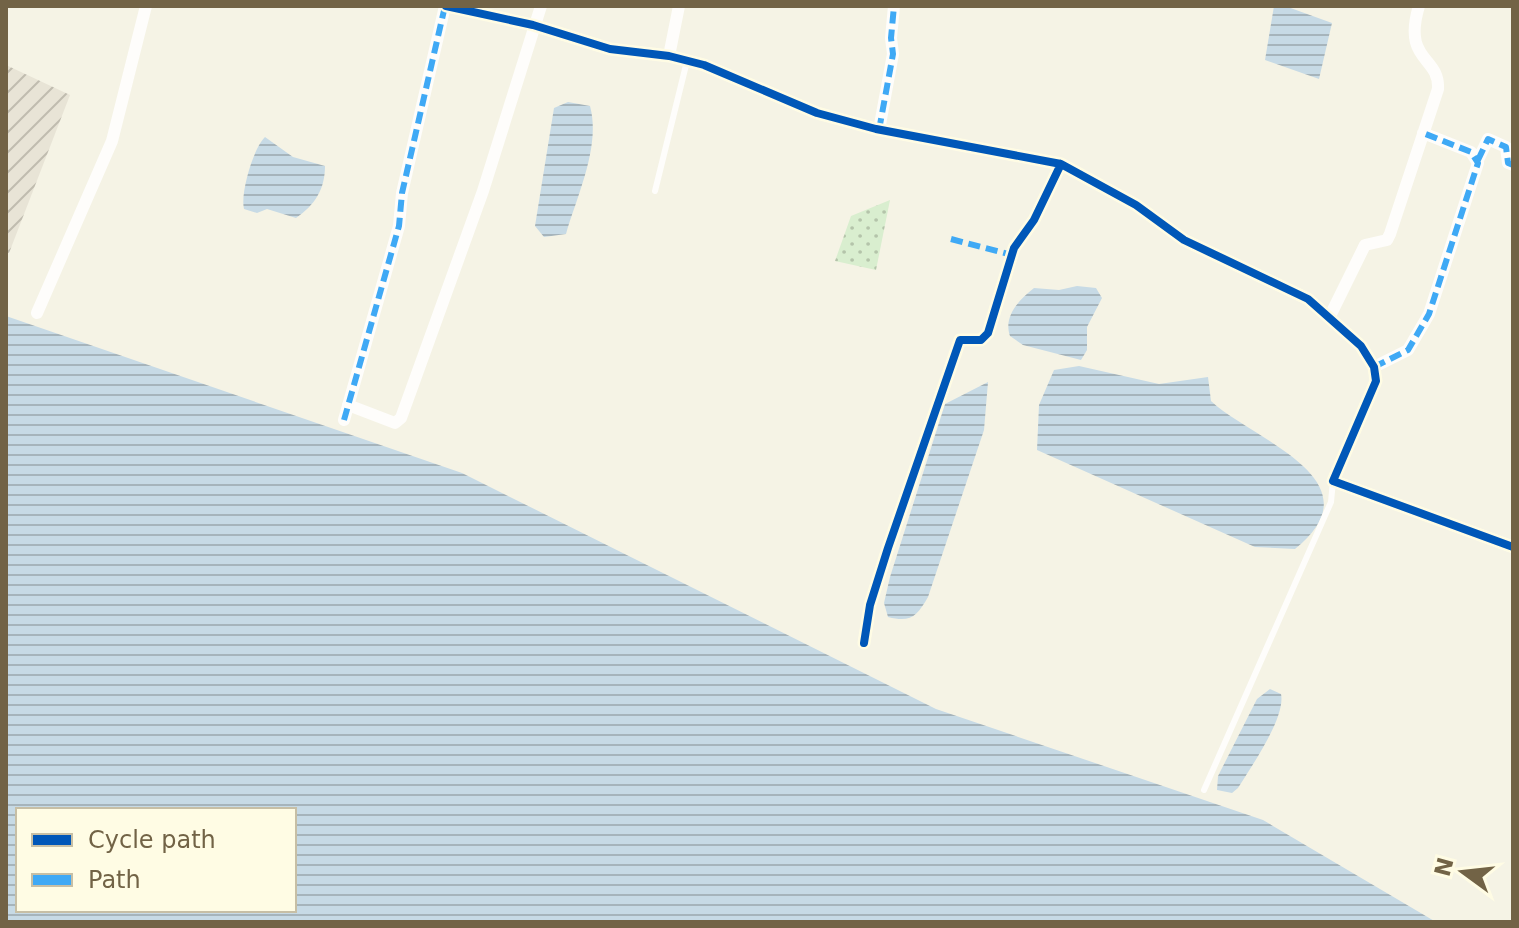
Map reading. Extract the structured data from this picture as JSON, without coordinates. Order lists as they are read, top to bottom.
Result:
{
  "legend": ["Cycle path", "Path"],
  "north": "left"
}
